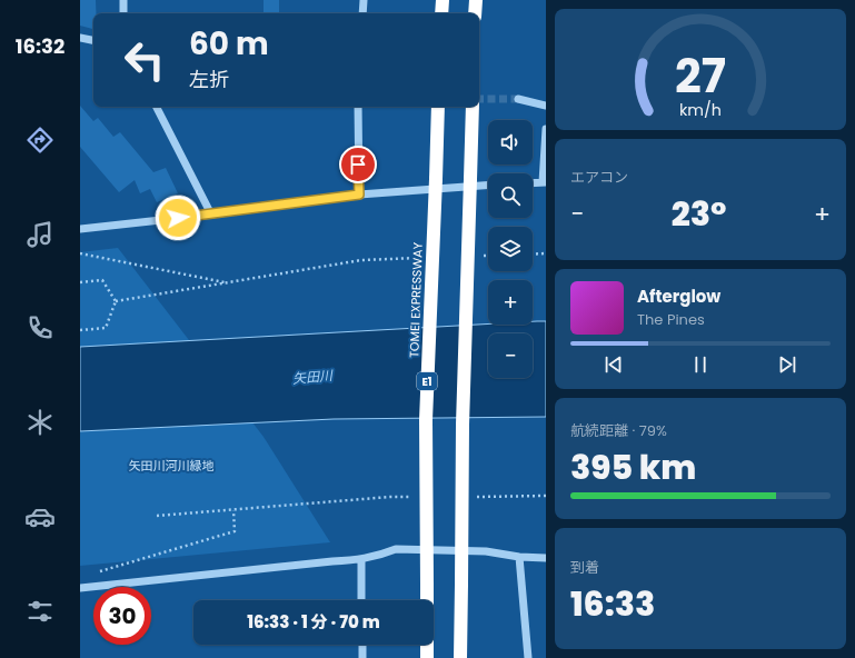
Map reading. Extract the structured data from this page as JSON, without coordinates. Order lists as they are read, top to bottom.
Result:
{
  "streets": {
    "highway": ["TOMEI EXPRESSWAY", "E1"]
  },
  "water": ["矢田川"],
  "parks": ["矢田川河川緑地"],
  "page": {
    "tabs": "16:32",
    "turn": ["60 m", "左折"],
    "map_buttons": ["+", "−"],
    "tile": [
      "エアコン",
      ["航続距離 · 79%", "395 km"],
      ["到着", "16:33"]
    ],
    "heat": ["−", "23°", "+"],
    "song": ["Afterglow", "The Pines"],
    "limit": "30",
    "trip": "16:33 · 1 分 · 70 m",
    "gauge": ["27", "km/h"]
  }
}
